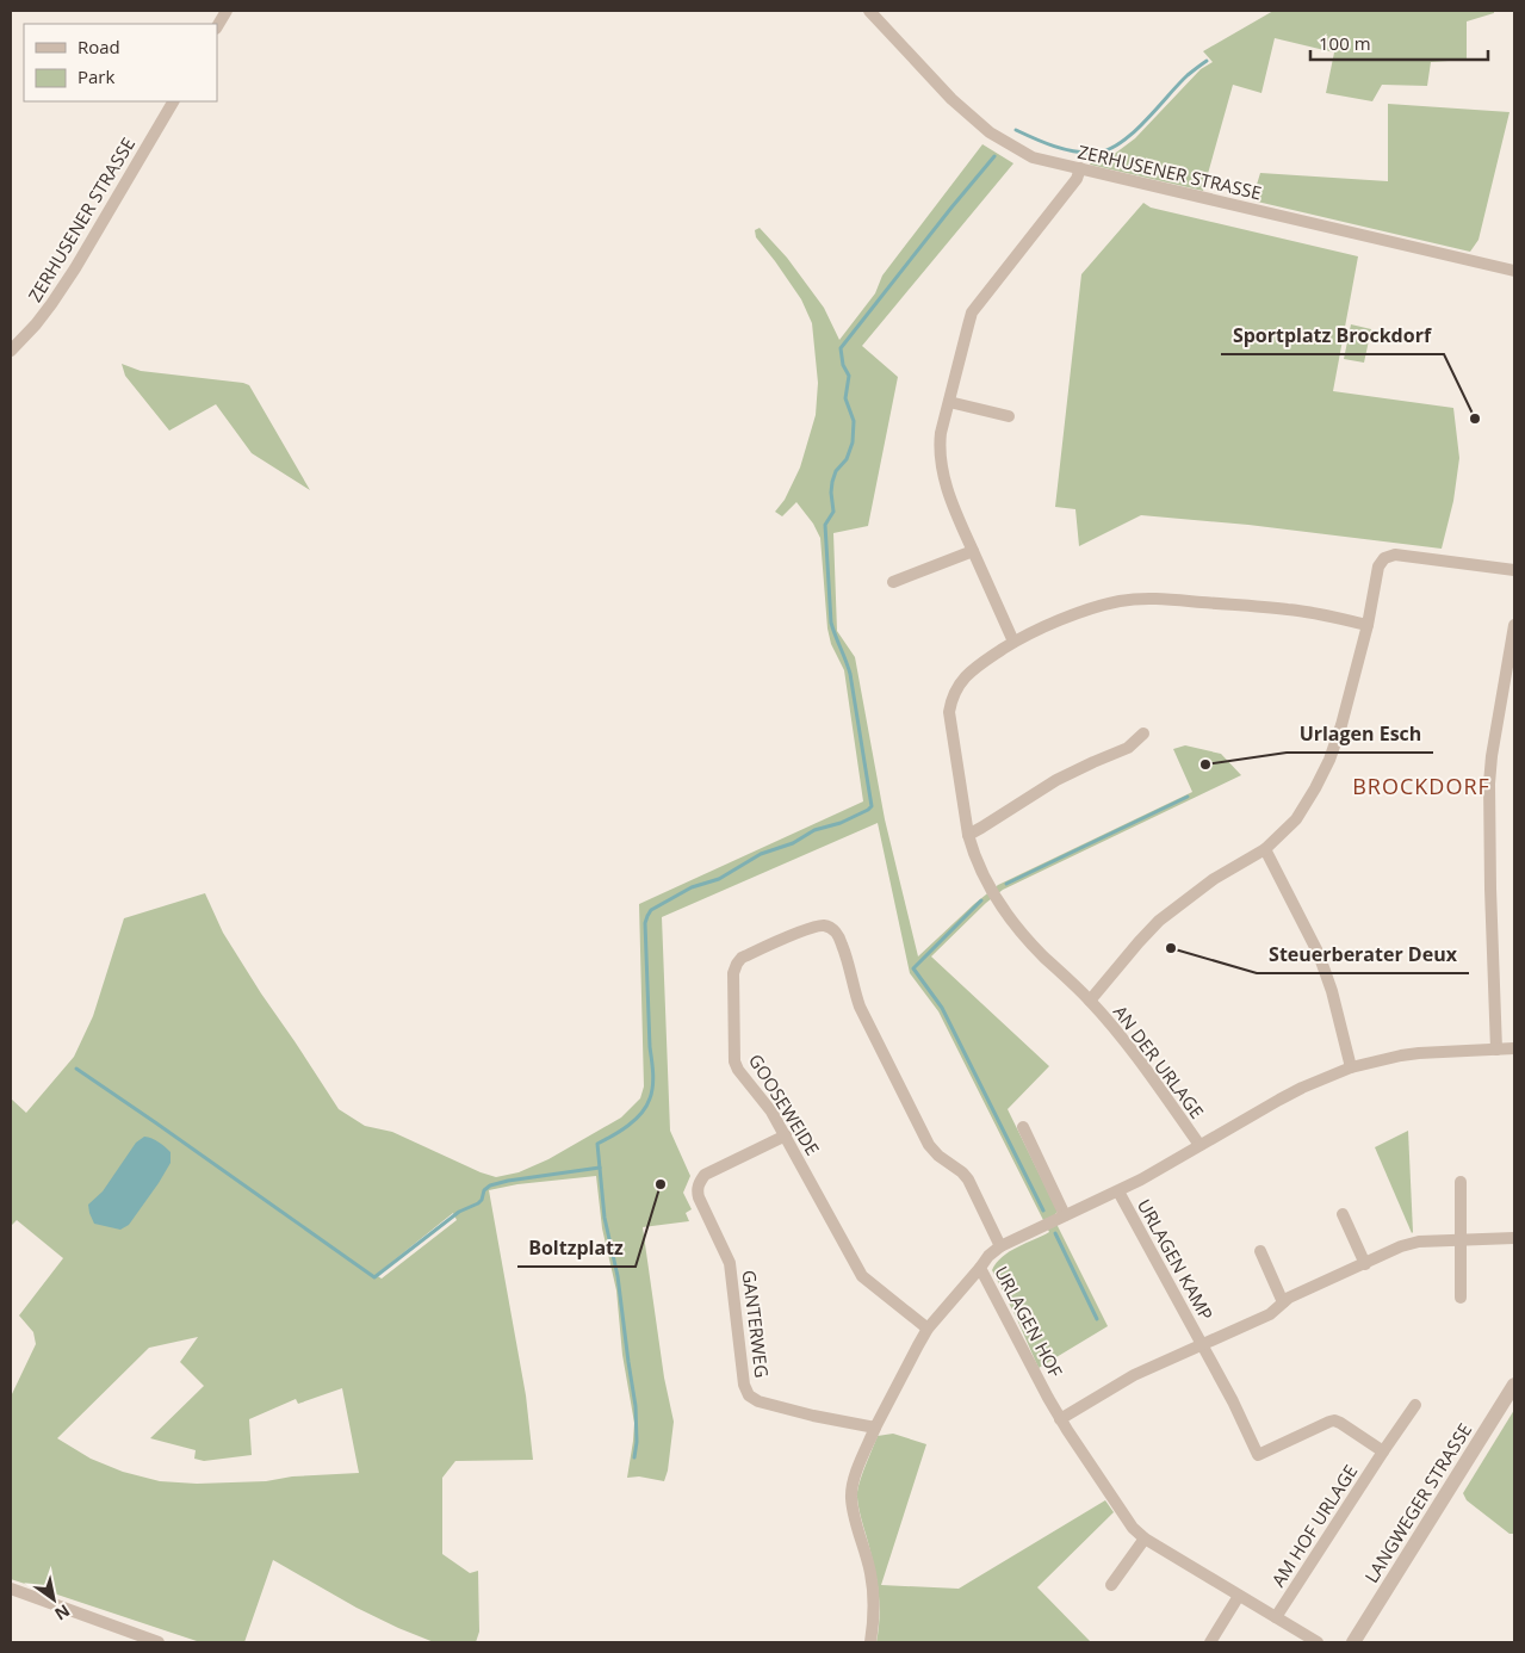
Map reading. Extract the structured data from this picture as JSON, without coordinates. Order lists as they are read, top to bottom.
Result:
{
  "streets": {
    "street": [
      "ZERHUSENER STRASSE",
      "AN DER URLAGE",
      "GOOSEWEIDE",
      "URLAGEN KAMP",
      "URLAGEN HOF",
      "GANTERWEG",
      "LANGWEGER STRASSE",
      "AM HOF URLAGE"
    ]
  },
  "crossings": [
    ["AN DER URLAGE", "GOOSEWEIDE"],
    ["AN DER URLAGE", "URLAGEN KAMP"],
    ["AN DER URLAGE", "URLAGEN HOF"],
    ["GOOSEWEIDE", "URLAGEN HOF"],
    ["GOOSEWEIDE", "GANTERWEG"],
    ["URLAGEN KAMP", "URLAGEN HOF"],
    ["URLAGEN KAMP", "AM HOF URLAGE"],
    ["URLAGEN HOF", "AM HOF URLAGE"]
  ],
  "districts": ["BROCKDORF"],
  "places": [
    "Sportplatz Brockdorf",
    "Urlagen Esch",
    "Steuerberater Deux",
    "Boltzplatz"
  ],
  "legend": ["Road", "Park"],
  "scale_bar": "100 m",
  "north": "bottom right"
}
